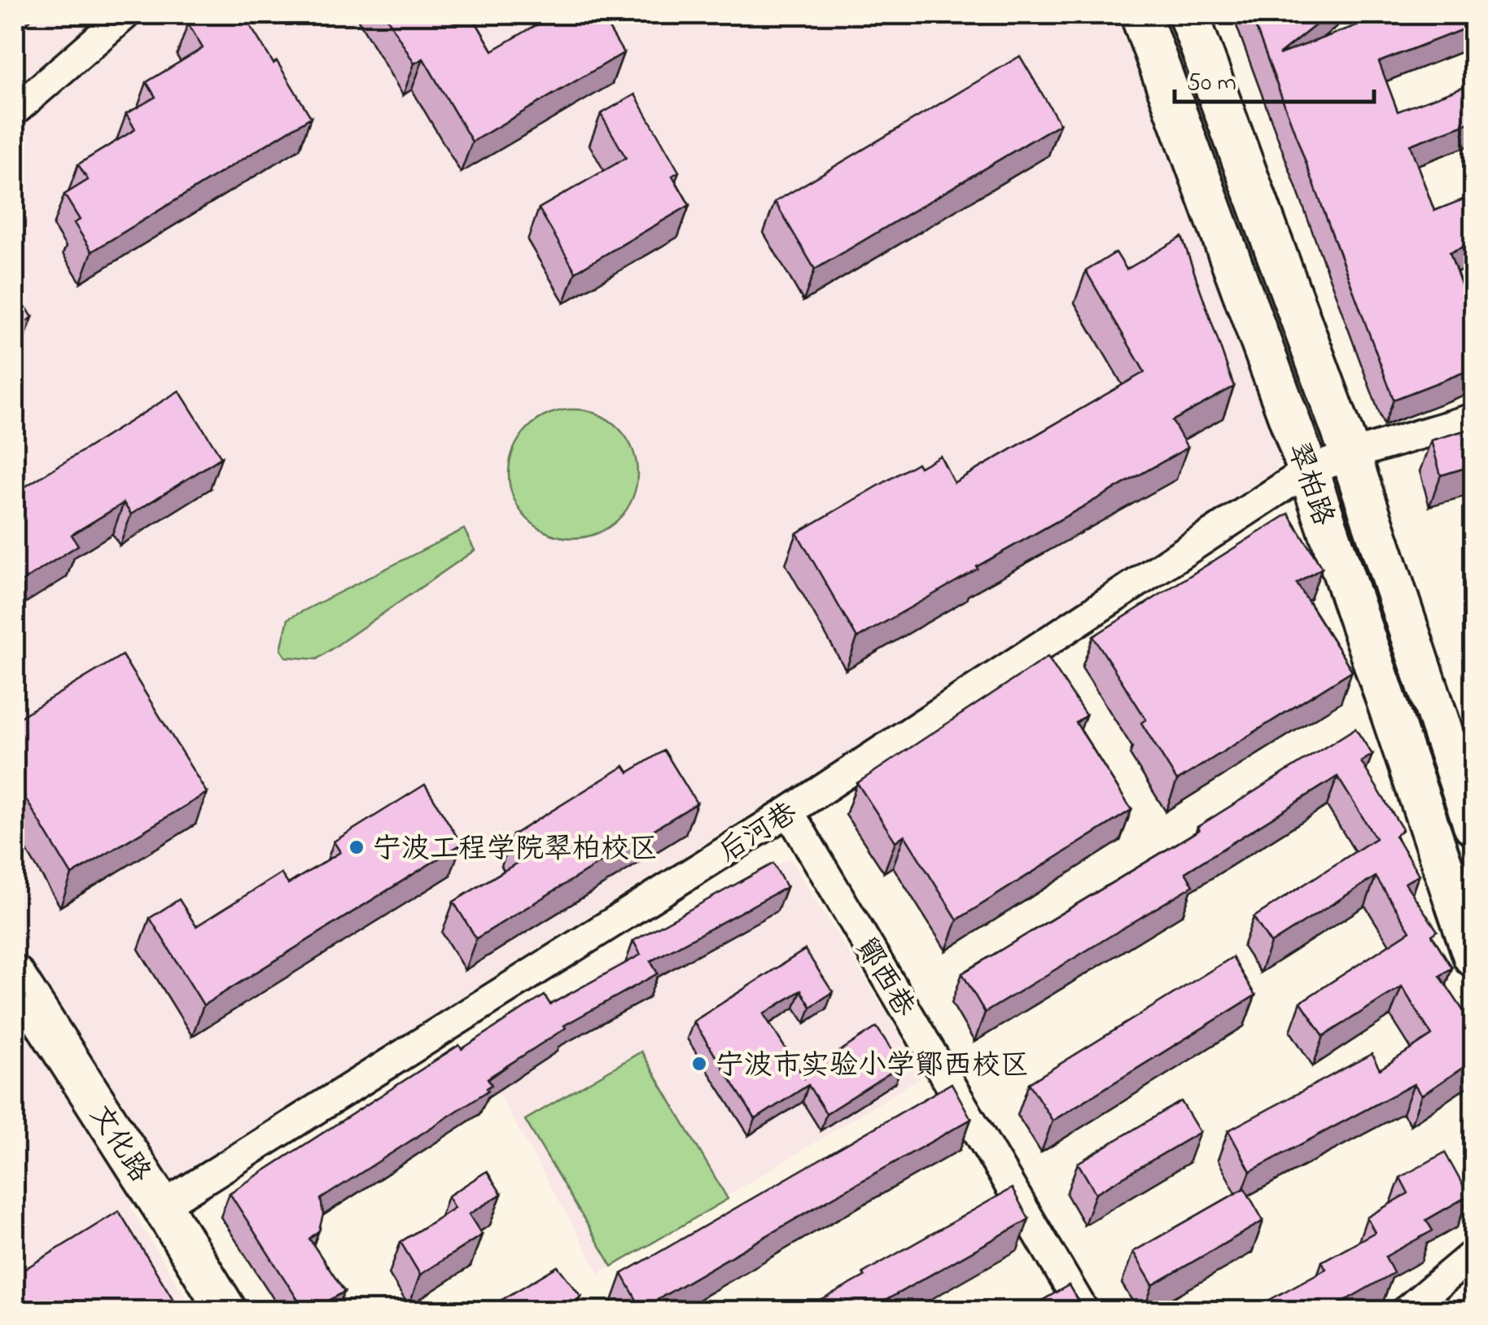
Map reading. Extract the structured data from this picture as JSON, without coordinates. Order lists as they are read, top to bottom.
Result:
{
  "streets": {
    "main road": ["翠柏路", "文化路"],
    "street": ["后河巷", "鄮西巷"]
  },
  "crossings": [
    ["翠柏路", "后河巷"],
    ["后河巷", "鄮西巷"],
    ["后河巷", "文化路"]
  ],
  "places": ["宁波工程学院翠柏校区", "宁波市实验小学鄮西校区"],
  "scale_bar": "50 m"
}
